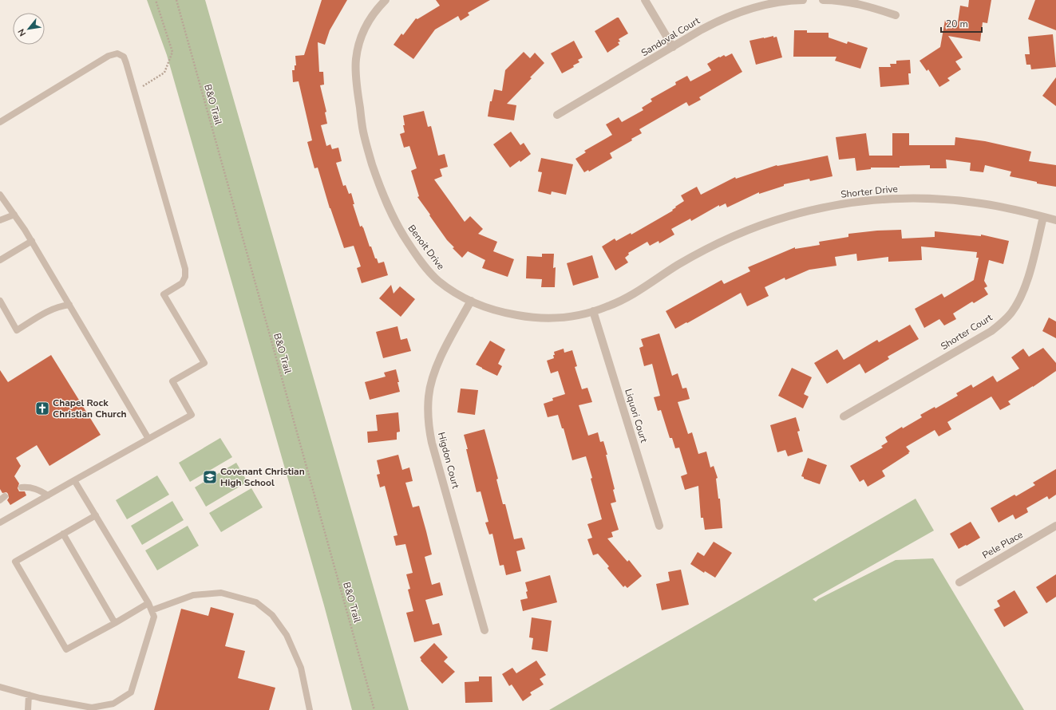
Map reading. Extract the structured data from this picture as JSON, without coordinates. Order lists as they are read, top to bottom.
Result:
{
  "streets": {
    "street": [
      "Sandoval Court",
      "Shorter Drive",
      "Benoit Drive",
      "Shorter Court",
      "Liquori Court",
      "Higdon Court",
      "Pele Place"
    ],
    "path": ["B&O Trail"]
  },
  "crossings": [
    ["Shorter Drive", "Benoit Drive"],
    ["Shorter Drive", "Shorter Court"],
    ["Benoit Drive", "Liquori Court"],
    ["Benoit Drive", "Higdon Court"]
  ],
  "places": {
    "church": ["Chapel Rock Christian Church"],
    "school or university": ["Covenant Christian High School"]
  },
  "scale_bar": "20 m",
  "north": "bottom left"
}
